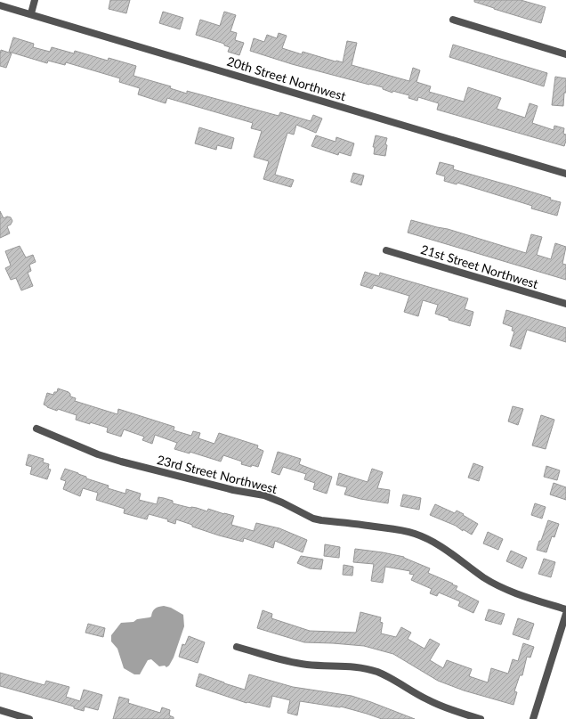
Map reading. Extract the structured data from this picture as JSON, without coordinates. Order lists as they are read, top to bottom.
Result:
{
  "streets": {
    "street": ["20th Street Northwest", "21st Street Northwest", "23rd Street Northwest"]
  }
}
